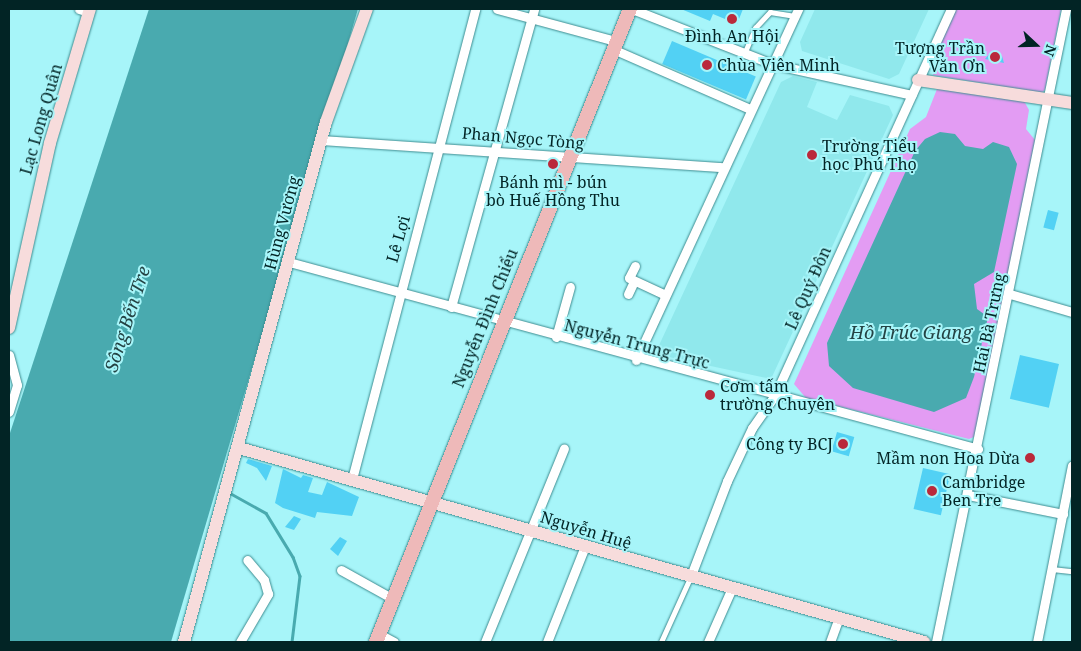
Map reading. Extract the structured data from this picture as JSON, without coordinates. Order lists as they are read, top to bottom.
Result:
{
  "streets": {
    "main road": ["Nguyễn Đình Chiểu"],
    "street": [
      "Lạc Long Quân",
      "Phan Ngọc Tòng",
      "Hùng Vương",
      "Lê Lợi",
      "Lê Quý Đôn",
      "Hai Bà Trưng",
      "Nguyễn Trung Trực",
      "Nguyễn Huệ"
    ]
  },
  "crossings": [
    ["Phan Ngọc Tòng", "Hùng Vương"],
    ["Phan Ngọc Tòng", "Lê Lợi"],
    ["Phan Ngọc Tòng", "Nguyễn Đình Chiểu"],
    ["Hùng Vương", "Nguyễn Trung Trực"],
    ["Hùng Vương", "Nguyễn Huệ"],
    ["Lê Lợi", "Nguyễn Trung Trực"],
    ["Lê Lợi", "Nguyễn Huệ"],
    ["Lê Quý Đôn", "Nguyễn Trung Trực"],
    ["Lê Quý Đôn", "Nguyễn Huệ"],
    ["Nguyễn Đình Chiểu", "Nguyễn Trung Trực"],
    ["Nguyễn Đình Chiểu", "Nguyễn Huệ"],
    ["Hai Bà Trưng", "Nguyễn Trung Trực"]
  ],
  "water": ["Sông Bến Tre", "Hồ Trúc Giang"],
  "places": [
    "Đình An Hội",
    "Tượng Trần Văn Ơn",
    "Chùa Viên Minh",
    "Trường Tiểu học Phú Thọ",
    "Bánh mì - bún bò Huế Hồng Thu",
    "Cơm tấm trường Chuyên",
    "Công ty BCJ",
    "Mầm non Hoa Dừa",
    "Cambridge Ben Tre"
  ],
  "north": "right"
}
